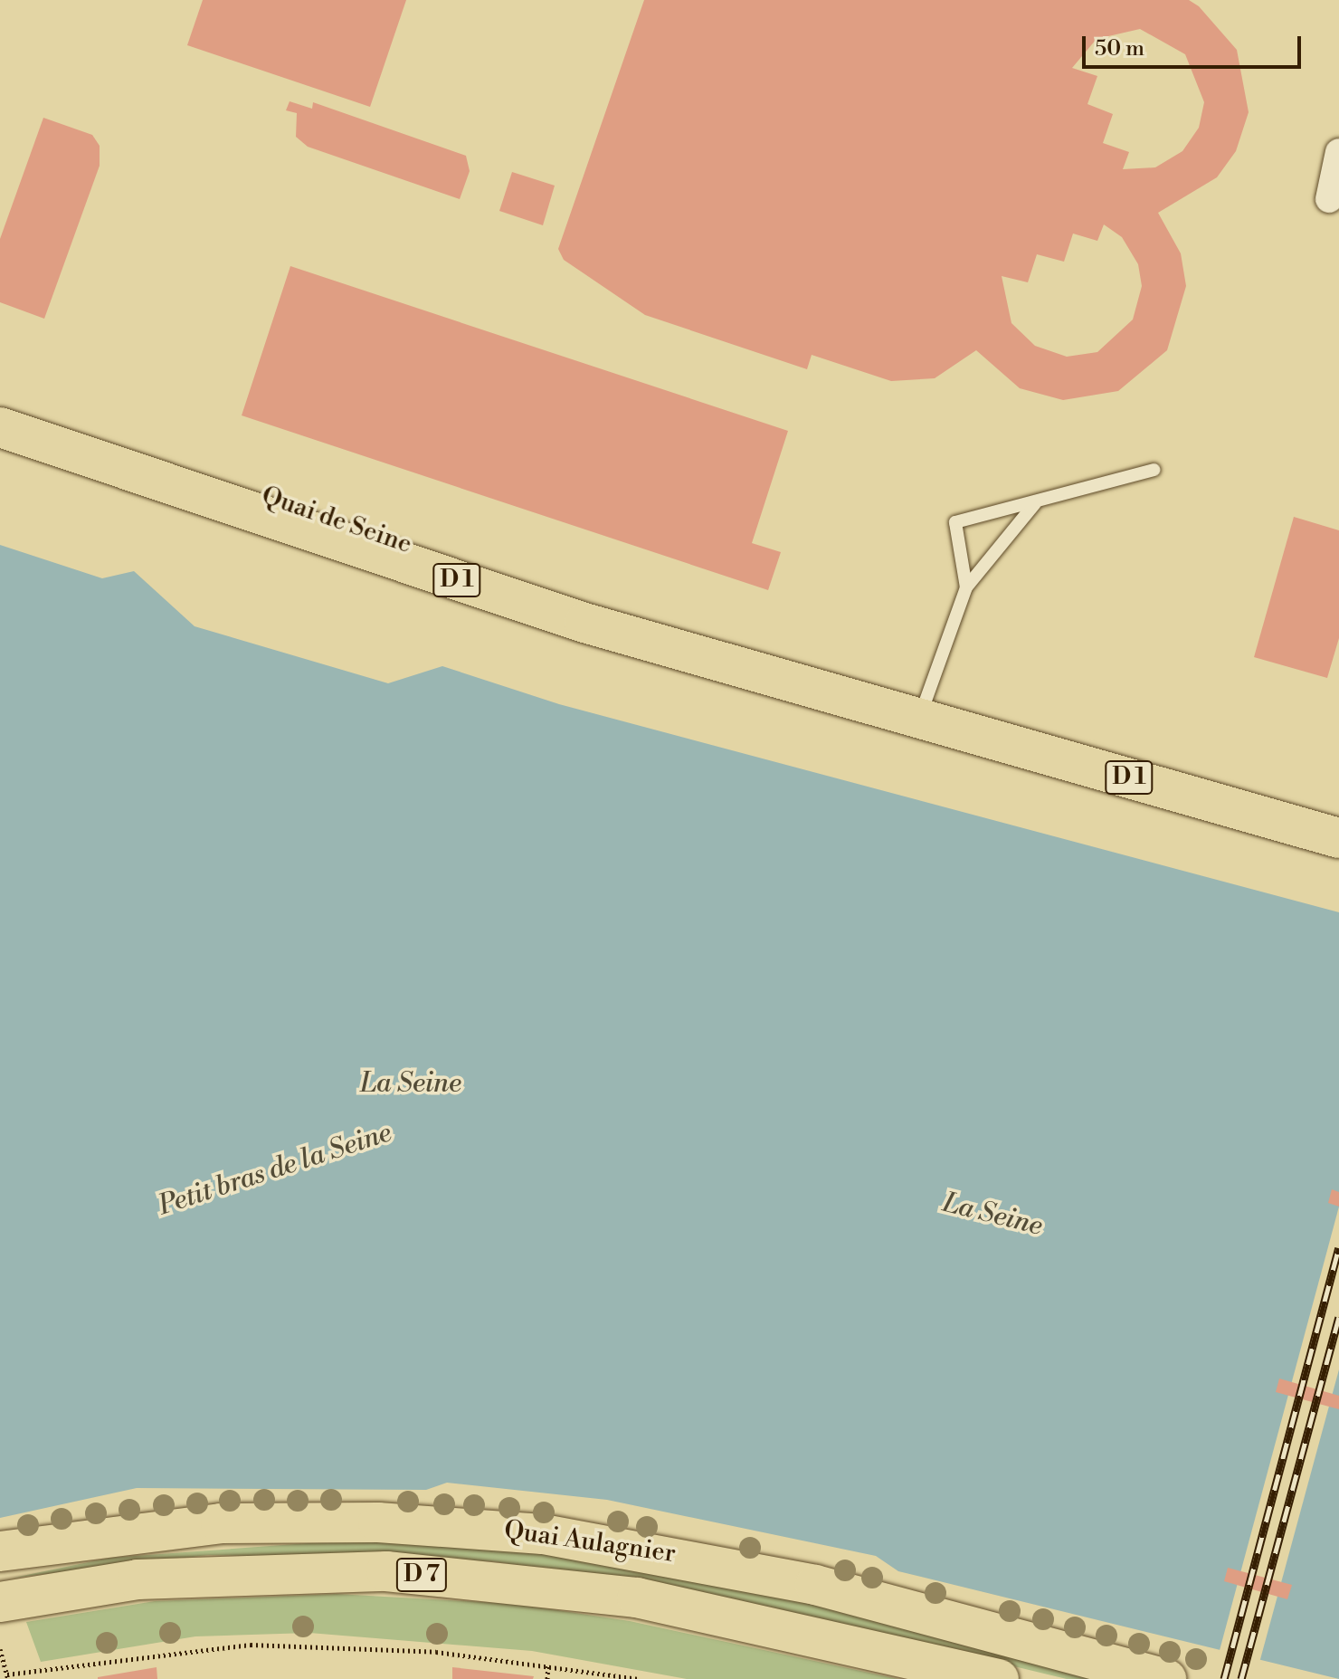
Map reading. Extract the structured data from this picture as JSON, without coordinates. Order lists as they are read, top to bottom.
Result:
{
  "streets": {
    "main road": [
      "Quai de Seine",
      "D 1",
      "Quai Aulagnier",
      "D 7"
    ]
  },
  "water": ["La Seine", "Petit bras de la Seine"],
  "scale_bar": "50 m"
}
